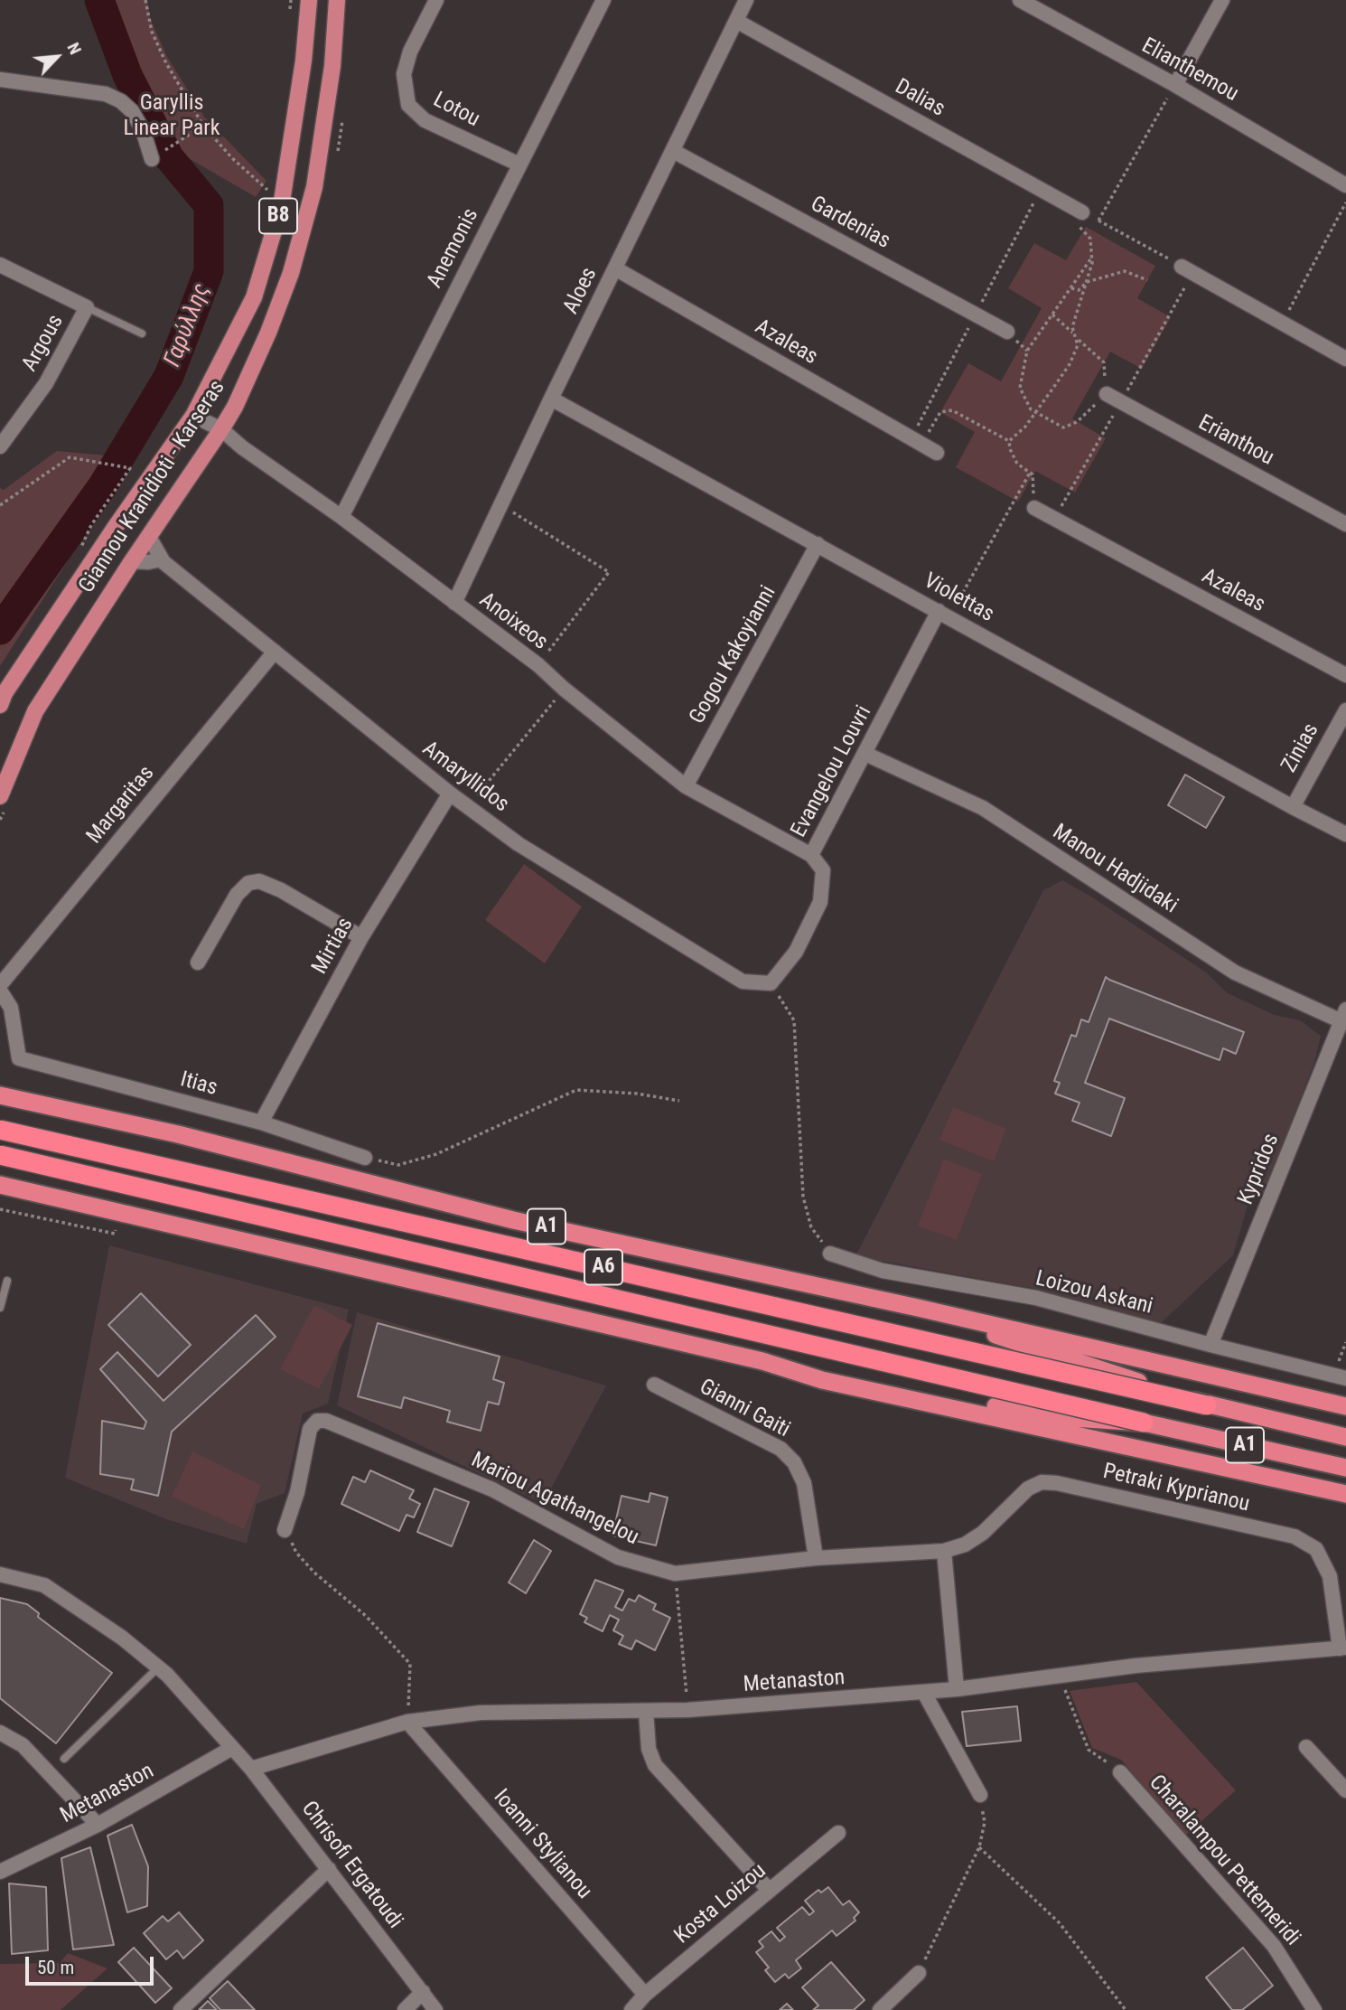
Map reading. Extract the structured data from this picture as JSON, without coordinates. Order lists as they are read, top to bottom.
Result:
{
  "streets": {
    "highway": ["A1", "A6"],
    "main road": ["B8", "Giannou Kranidioti - Karseras"],
    "street": [
      "Elianthemou",
      "Dalias",
      "Lotou",
      "Gardenias",
      "Anemonis",
      "Aloes",
      "Azaleas",
      "Argous",
      "Erianthou",
      "Violettas",
      "Anoixeos",
      "Gogou Kakoyianni",
      "Zinias",
      "Evangelou Louvri",
      "Amaryllidos",
      "Margaritas",
      "Manou Hadjidaki",
      "Mirtias",
      "Itias",
      "Kypridos",
      "Loizou Askani",
      "Gianni Gaiti",
      "Petraki Kyprianou",
      "Mariou Agathangelou",
      "Metanaston",
      "Ioanni Stylianou",
      "Charalampou Pettemeridi",
      "Chrisofi Ergatoudi",
      "Kosta Loizou"
    ]
  },
  "crossings": [
    ["Dalias", "Aloes"],
    ["Lotou", "Anemonis"],
    ["Gardenias", "Aloes"],
    ["Anemonis", "Anoixeos"],
    ["Aloes", "Azaleas"],
    ["Aloes", "Violettas"],
    ["Aloes", "Anoixeos"],
    ["Giannou Kranidioti - Karseras", "Anoixeos"],
    ["Giannou Kranidioti - Karseras", "Amaryllidos"],
    ["Violettas", "Gogou Kakoyianni"],
    ["Violettas", "Zinias"],
    ["Violettas", "Evangelou Louvri"],
    ["Anoixeos", "Gogou Kakoyianni"],
    ["Anoixeos", "Evangelou Louvri"],
    ["Evangelou Louvri", "Amaryllidos"],
    ["Evangelou Louvri", "Manou Hadjidaki"],
    ["Amaryllidos", "Margaritas"],
    ["Amaryllidos", "Mirtias"],
    ["Manou Hadjidaki", "Kypridos"],
    ["Mirtias", "Itias"],
    ["Kypridos", "Loizou Askani"],
    ["A1", "A6"],
    ["Gianni Gaiti", "Mariou Agathangelou"],
    ["Petraki Kyprianou", "Mariou Agathangelou"],
    ["Petraki Kyprianou", "Metanaston"],
    ["Metanaston", "Ioanni Stylianou"],
    ["Metanaston", "Chrisofi Ergatoudi"],
    ["Ioanni Stylianou", "Kosta Loizou"]
  ],
  "water": ["Γαρύλλης"],
  "parks": ["Garyllis Linear Park"],
  "scale_bar": "50 m",
  "north": "top right"
}
